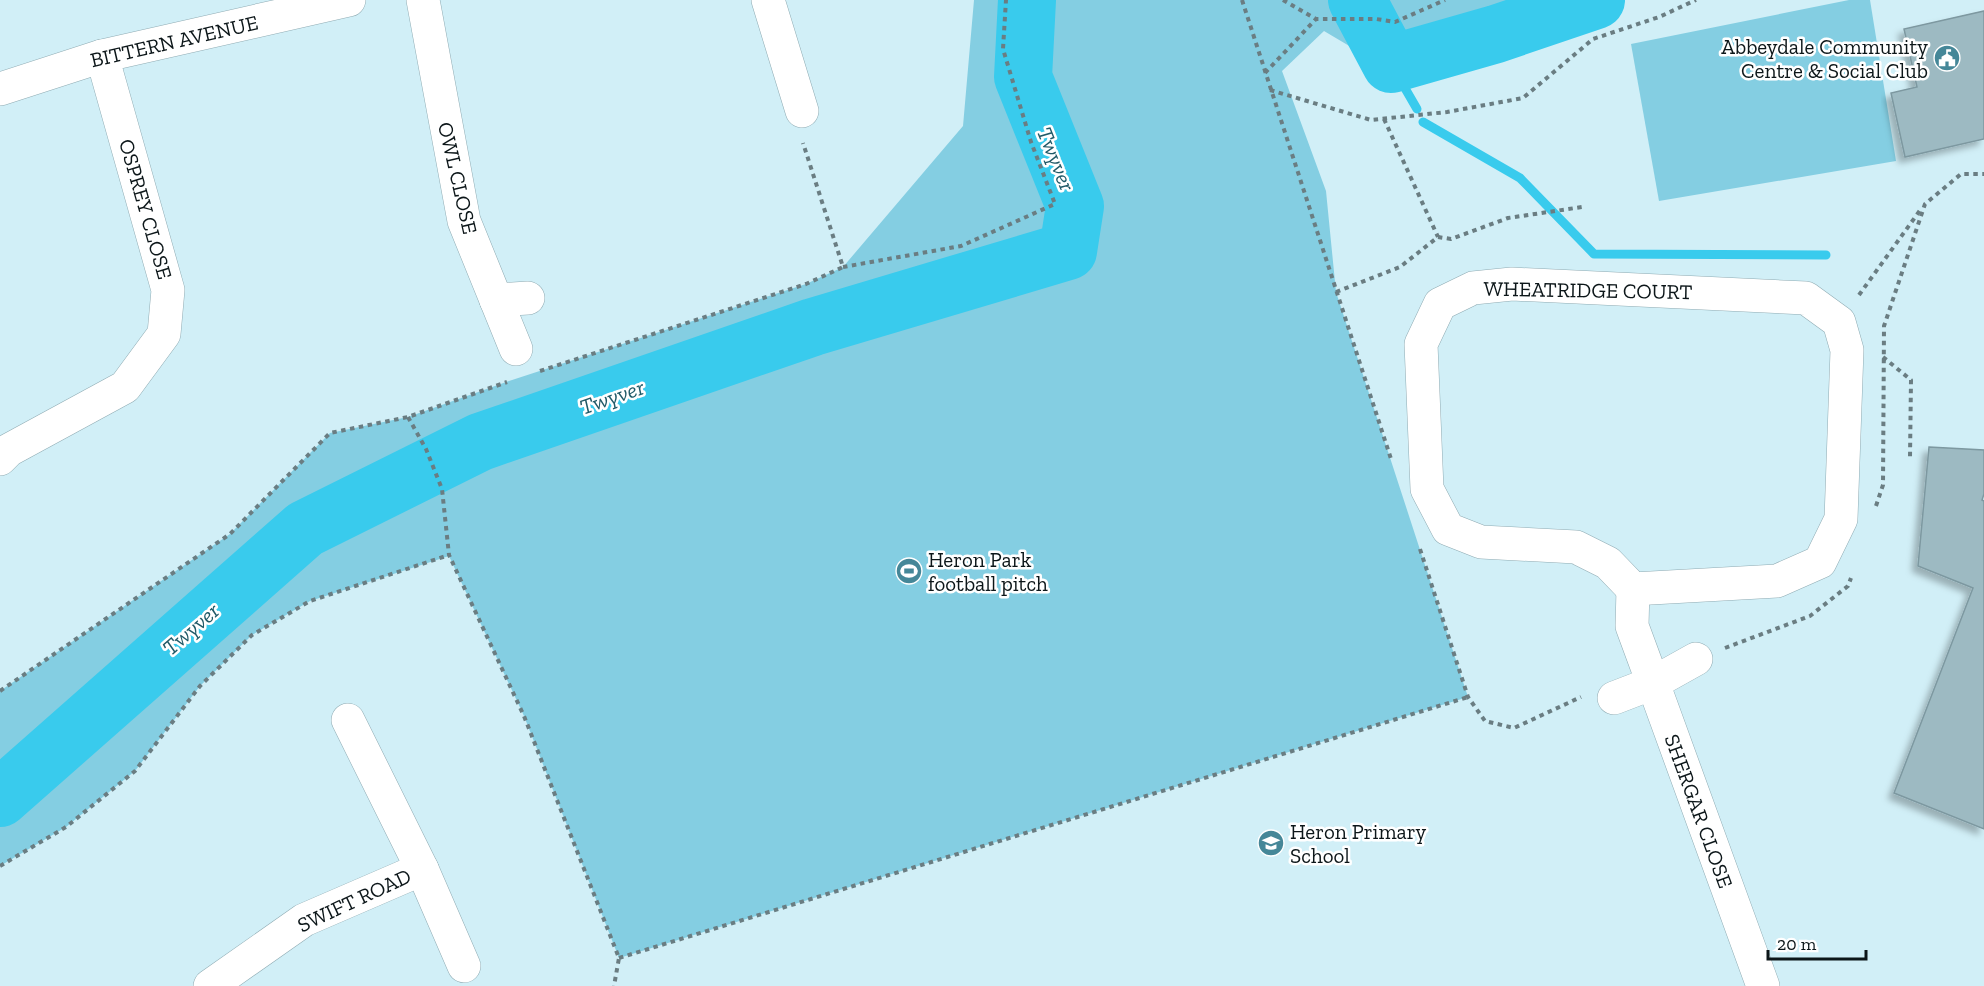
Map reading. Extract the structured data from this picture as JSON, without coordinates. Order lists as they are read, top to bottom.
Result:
{
  "streets": {
    "street": [
      "BITTERN AVENUE",
      "OWL CLOSE",
      "OSPREY CLOSE",
      "WHEATRIDGE COURT",
      "SHERGAR CLOSE",
      "SWIFT ROAD"
    ]
  },
  "crossings": [
    ["BITTERN AVENUE", "OSPREY CLOSE"],
    ["WHEATRIDGE COURT", "SHERGAR CLOSE"]
  ],
  "water": ["Twyver"],
  "places": {
    "public building": ["Abbeydale Community Centre & Social Club"],
    "sports": ["Heron Park football pitch"],
    "school or university": ["Heron Primary School"]
  },
  "scale_bar": "20 m"
}
